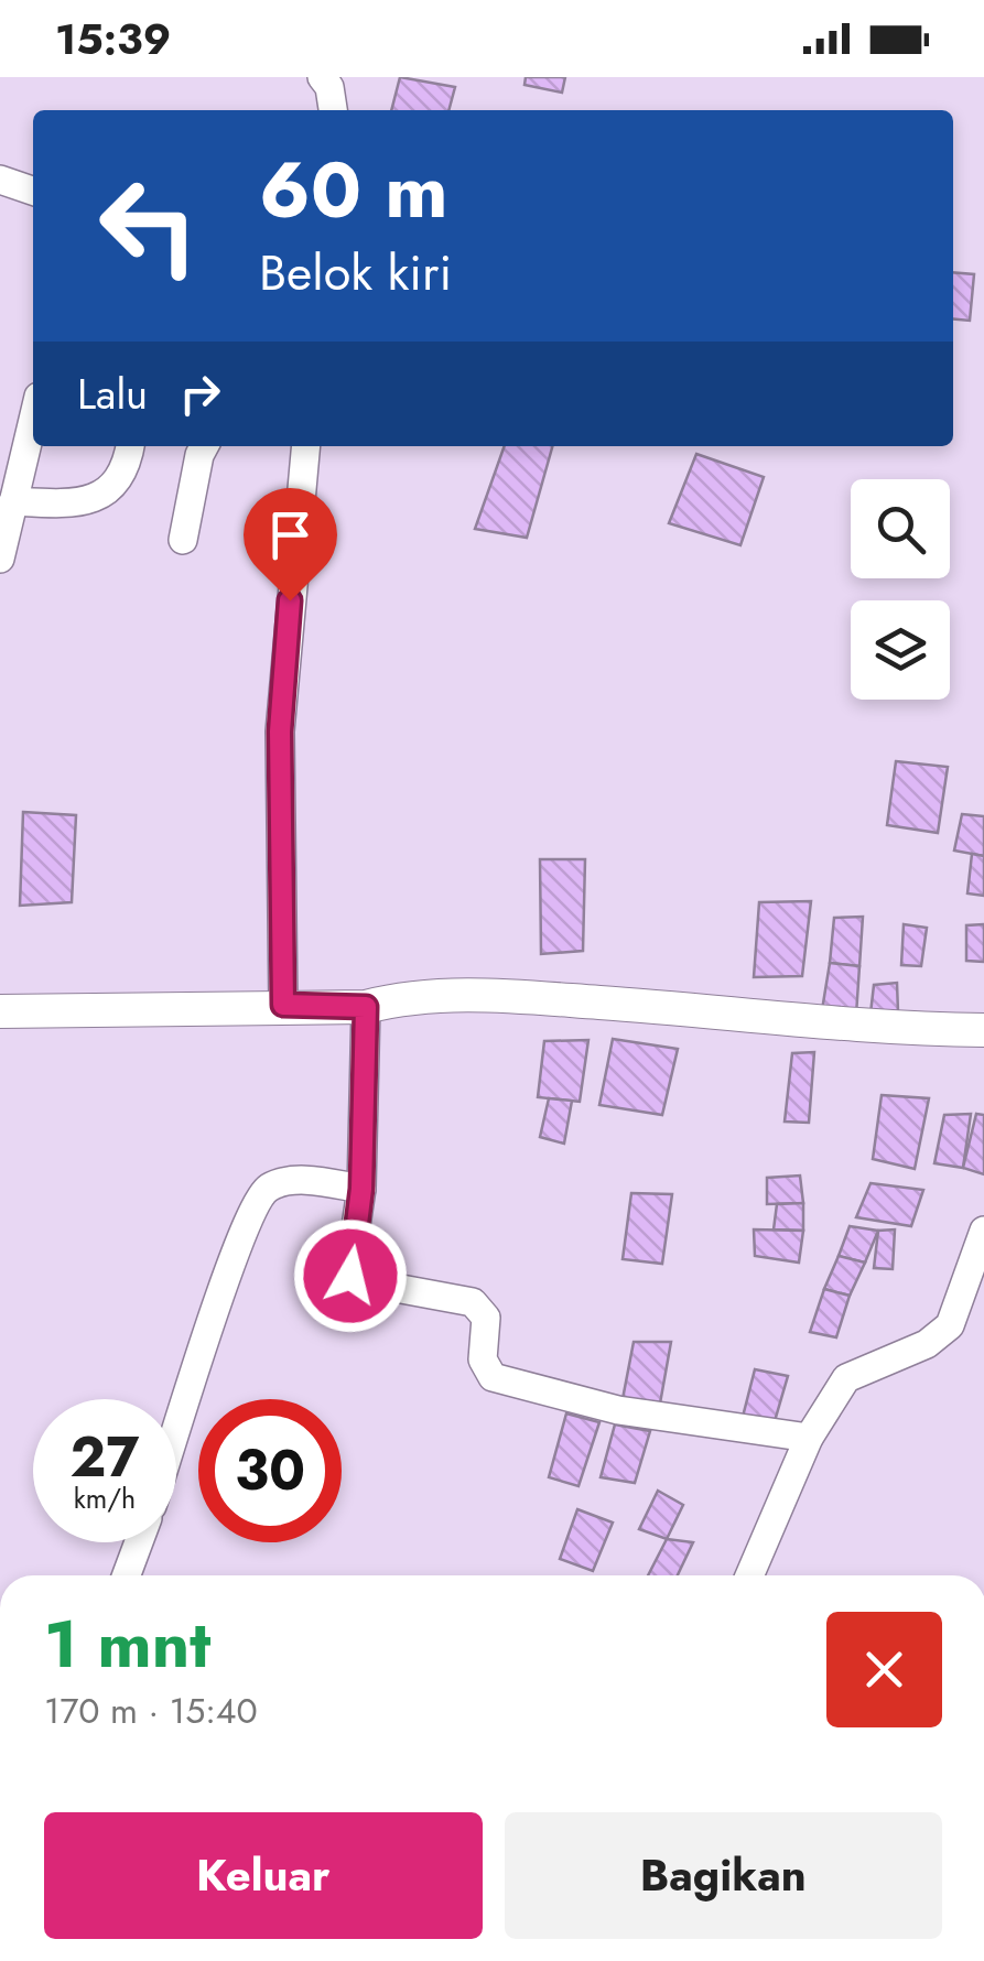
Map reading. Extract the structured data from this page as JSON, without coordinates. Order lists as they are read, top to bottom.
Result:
{
  "page": {
    "status": "15:39",
    "turn": ["60 m", "Belok kiri"],
    "then": "Lalu",
    "speed": "27 km/h",
    "limit": "30",
    "heading": ["1 mnt", "170 m · 15:40"],
    "buttons": ["Keluar", "Bagikan"]
  }
}
